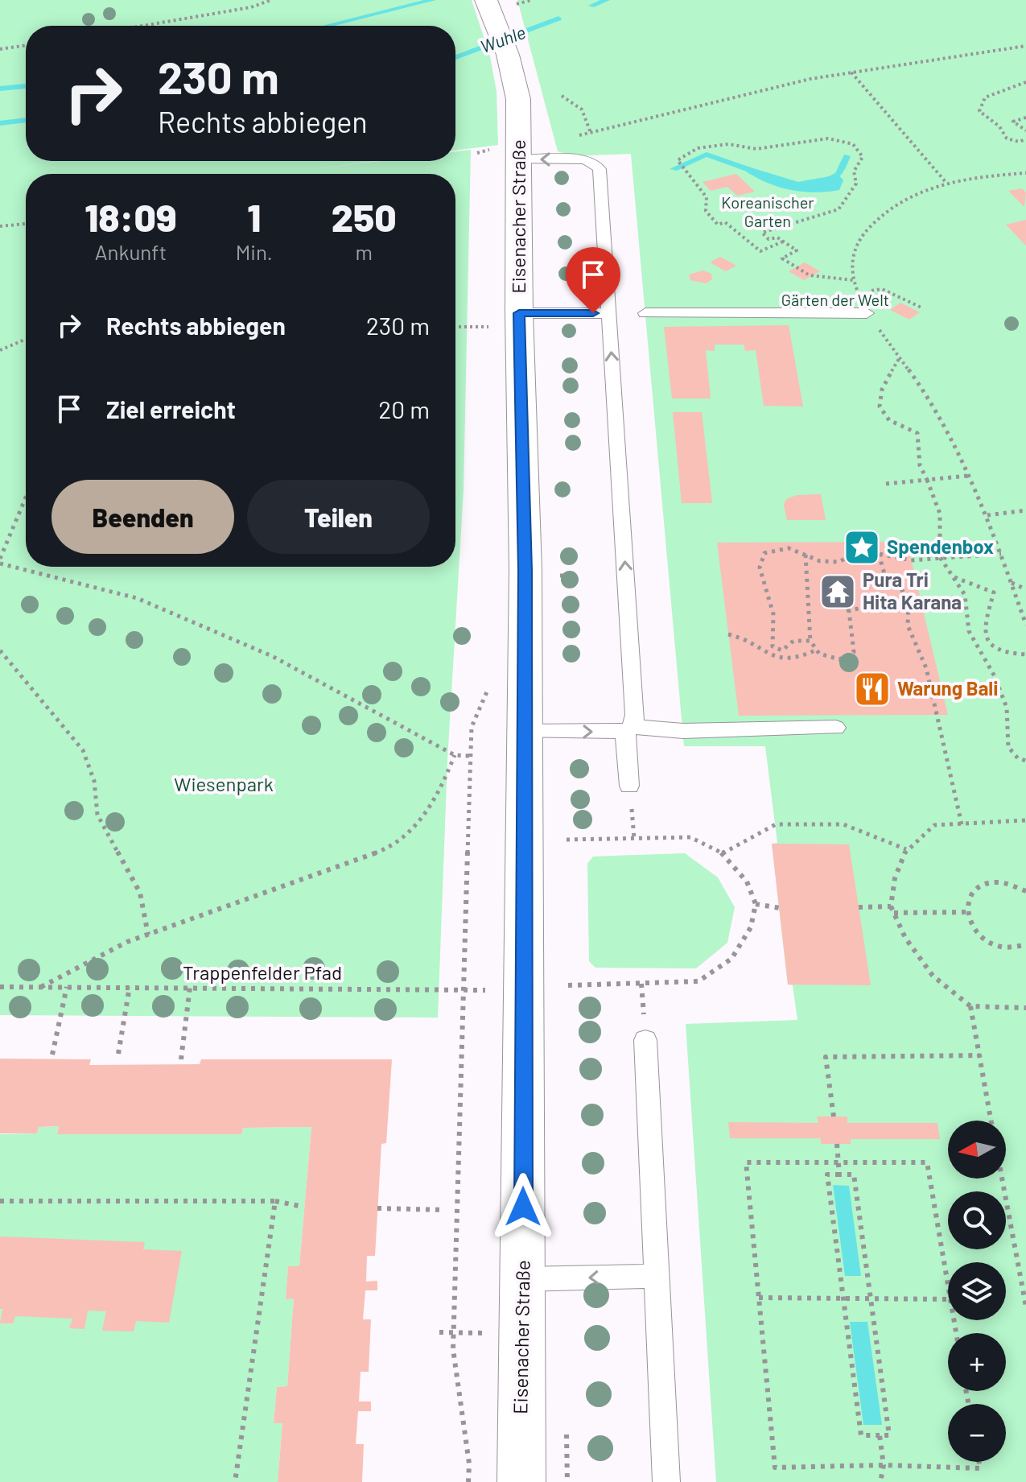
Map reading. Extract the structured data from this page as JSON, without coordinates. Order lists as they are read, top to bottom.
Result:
{
  "streets": {
    "street": ["Eisenacher Straße"],
    "path": ["Trappenfelder Pfad"]
  },
  "crossings": [
    ["Eisenacher Straße", "Trappenfelder Pfad"]
  ],
  "water": ["Wuhle"],
  "parks": ["Koreanischer Garten", "Gärten der Welt", "Wiesenpark"],
  "places": {
    "place": ["Spendenbox"],
    "temple": ["Pura Tri Hita Karana"],
    "restaurant": ["Warung Bali"]
  },
  "north": "left",
  "page": {
    "turn": ["230 m", "Rechts abbiegen"],
    "eta": [
      "18:09",
      "Ankunft",
      "1",
      "Min.",
      "250",
      "m"
    ],
    "list": [
      {
        "name": "Rechts abbiegen",
        "value": "230 m"
      },
      {
        "name": "Ziel erreicht",
        "value": "20 m"
      }
    ],
    "buttons": ["Beenden", "Teilen"],
    "map_buttons": ["+", "−"]
  }
}
